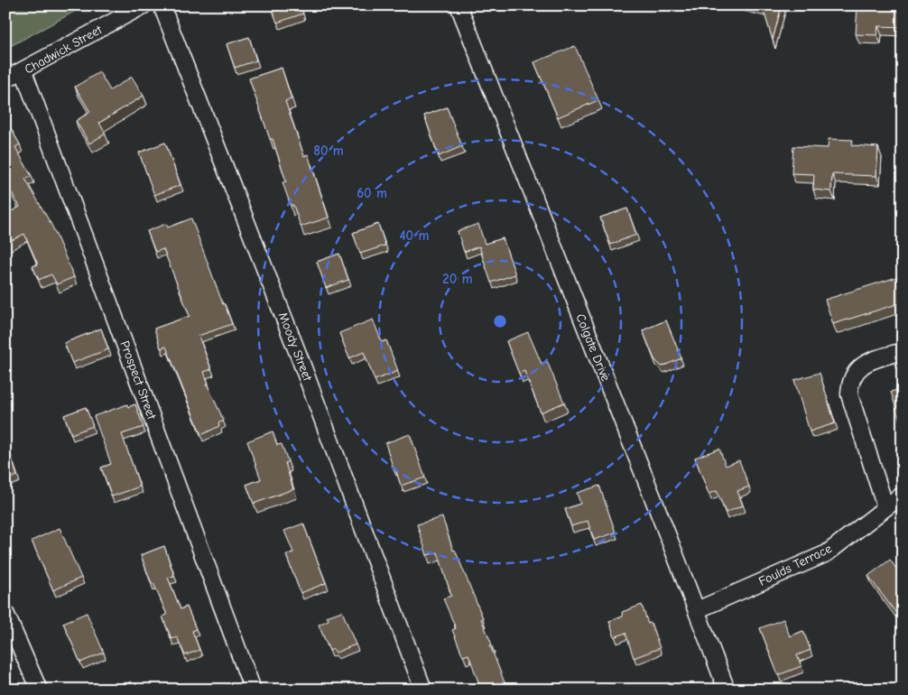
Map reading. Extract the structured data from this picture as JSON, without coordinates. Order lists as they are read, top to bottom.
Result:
{
  "streets": {
    "street": [
      "Chadwick Street",
      "Moody Street",
      "Colgate Drive",
      "Prospect Street",
      "Foulds Terrace"
    ]
  },
  "crossings": [
    ["Chadwick Street", "Prospect Street"],
    ["Colgate Drive", "Foulds Terrace"]
  ],
  "rings": [
    "80 m",
    "60 m",
    "40 m",
    "20 m"
  ]
}
